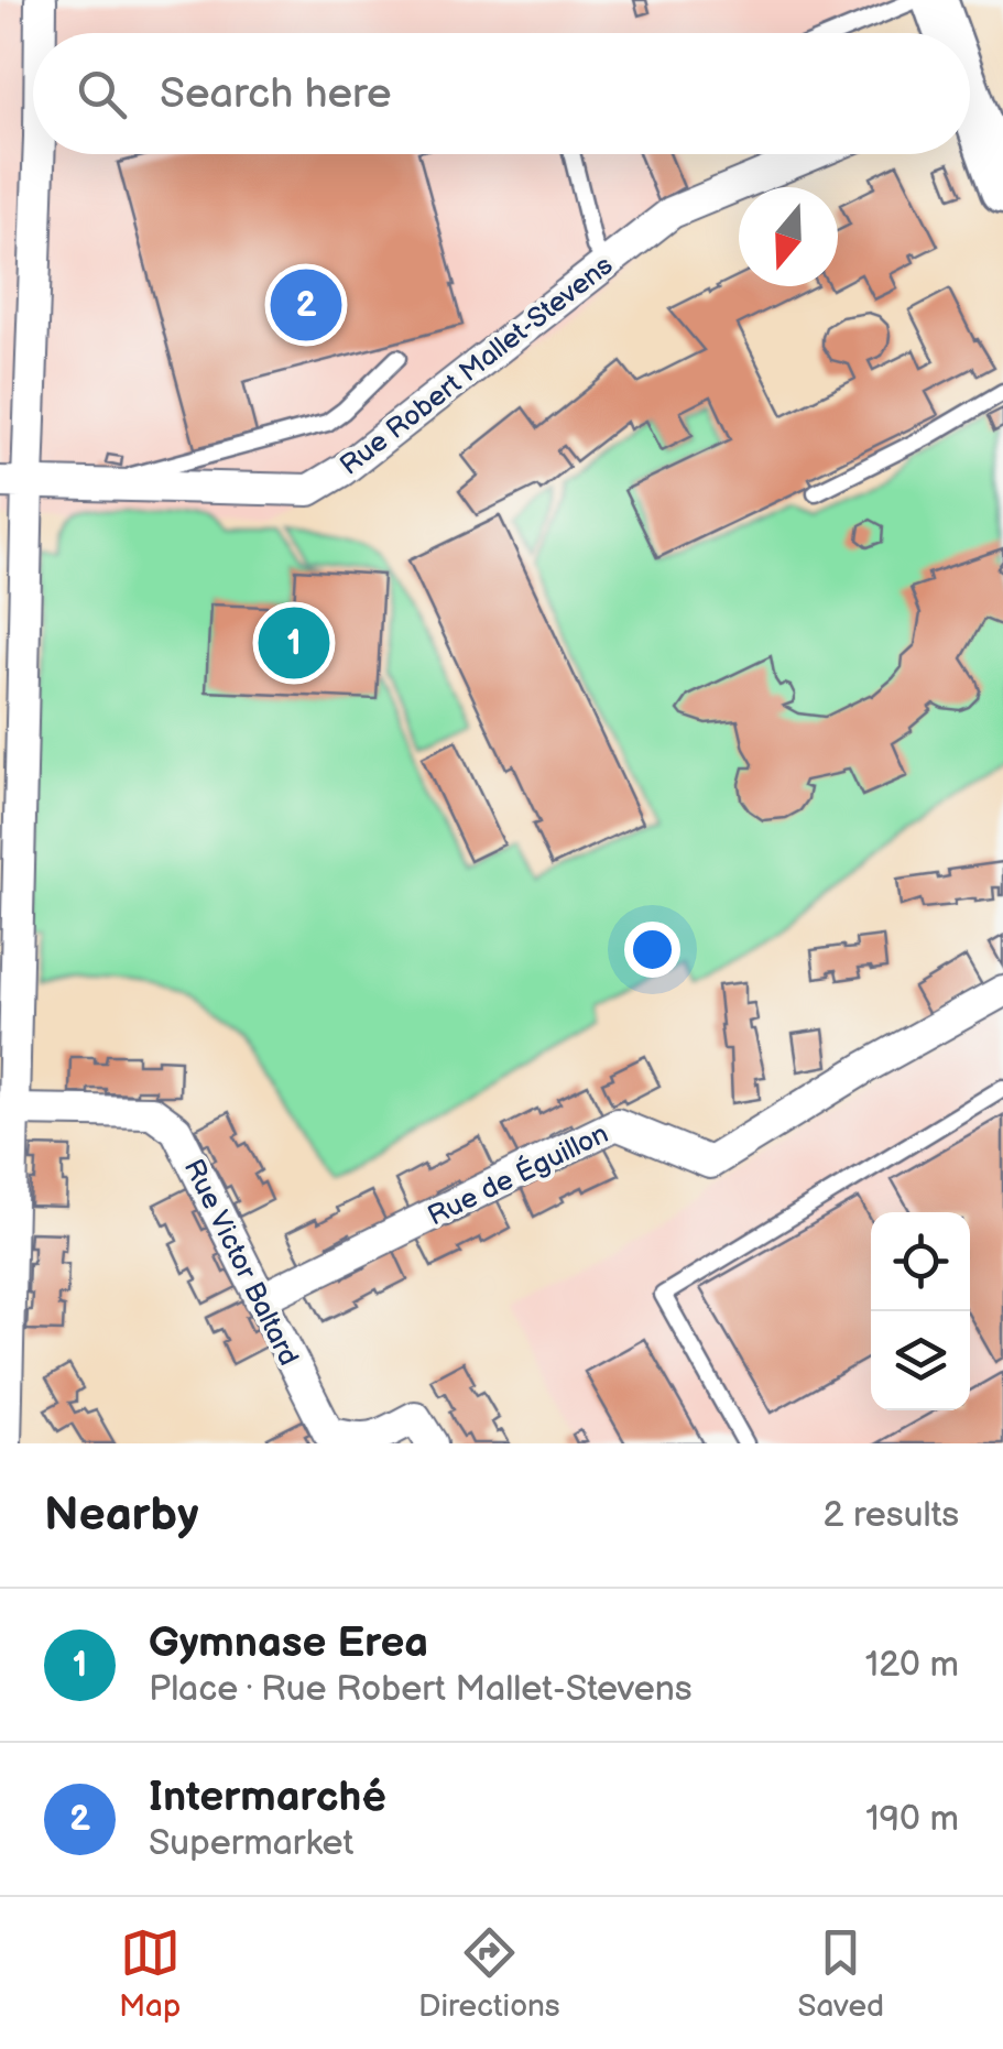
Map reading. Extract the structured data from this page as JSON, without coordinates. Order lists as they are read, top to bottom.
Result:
{
  "streets": {
    "street": ["Rue Robert Mallet-Stevens", "Rue de Éguillon", "Rue Victor Baltard"]
  },
  "crossings": [
    ["Rue de Éguillon", "Rue Victor Baltard"]
  ],
  "north": "bottom",
  "page": {
    "search": "Search here",
    "pins": ["2", "1"],
    "heading": ["Nearby", "2 results"],
    "list": [
      {
        "mark": "1",
        "name": "Gymnase Erea",
        "note": "Place · Rue Robert Mallet-Stevens",
        "value": "120 m"
      },
      {
        "mark": "2",
        "name": "Intermarché",
        "note": "Supermarket",
        "value": "190 m"
      }
    ],
    "nav": ["Map", "Directions", "Saved"]
  }
}
